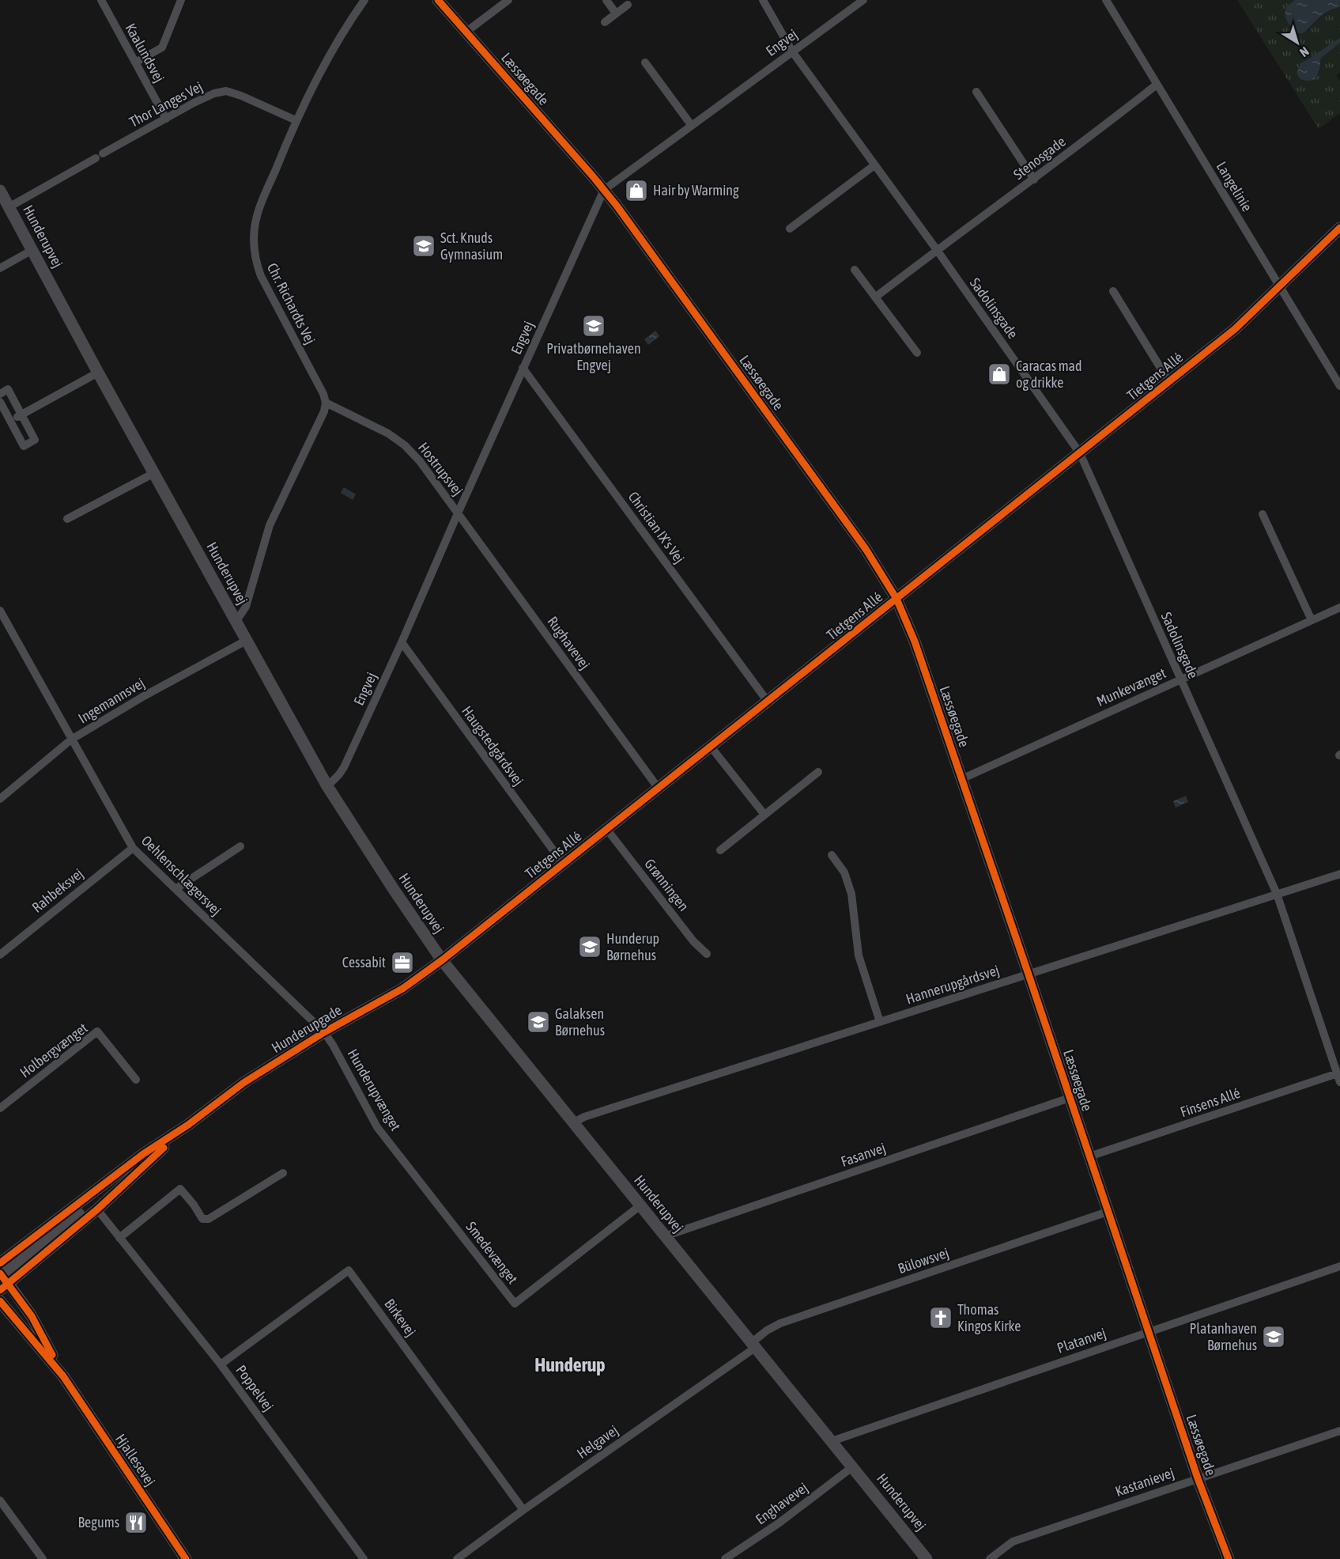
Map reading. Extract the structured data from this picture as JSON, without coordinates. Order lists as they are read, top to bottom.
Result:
{
  "streets": {
    "street": [
      "Engvej",
      "Kaalundsvej",
      "Læssøegade",
      "Thor Langes Vej",
      "Stenosgade",
      "Langelinie",
      "Hunderupvej",
      "Chr. Richardts Vej",
      "Sadolinsgade",
      "Tietgens Allé",
      "Hostrupsvej",
      "Christian IX's Vej",
      "Rughavevej",
      "Munkevænget",
      "Ingemannsvej",
      "Haugstedgårdsvej",
      "Oehlenschlægersvej",
      "Grønningen",
      "Rahbeksvej",
      "Hannerupgårdsvej",
      "Hunderupgade",
      "Holbergvænget",
      "Hunderupvænget",
      "Finsens Allé",
      "Fasanvej",
      "Smedevænget",
      "Bülowsvej",
      "Birkevej",
      "Platanvej",
      "Poppelvej",
      "Helgavej",
      "Hjallesevej",
      "Kastanievej",
      "Enghavevej"
    ]
  },
  "crossings": [
    ["Engvej", "Læssøegade"],
    ["Engvej", "Hunderupvej"],
    ["Engvej", "Sadolinsgade"],
    ["Engvej", "Hostrupsvej"],
    ["Engvej", "Christian IX's Vej"],
    ["Engvej", "Rughavevej"],
    ["Engvej", "Haugstedgårdsvej"],
    ["Kaalundsvej", "Thor Langes Vej"],
    ["Læssøegade", "Tietgens Allé"],
    ["Læssøegade", "Munkevænget"],
    ["Læssøegade", "Hannerupgårdsvej"],
    ["Læssøegade", "Finsens Allé"],
    ["Læssøegade", "Fasanvej"],
    ["Læssøegade", "Bülowsvej"],
    ["Læssøegade", "Platanvej"],
    ["Læssøegade", "Kastanievej"],
    ["Thor Langes Vej", "Hunderupvej"],
    ["Thor Langes Vej", "Chr. Richardts Vej"],
    ["Stenosgade", "Langelinie"],
    ["Stenosgade", "Sadolinsgade"],
    ["Langelinie", "Tietgens Allé"],
    ["Hunderupvej", "Tietgens Allé"],
    ["Hunderupvej", "Ingemannsvej"],
    ["Hunderupvej", "Hannerupgårdsvej"],
    ["Hunderupvej", "Hunderupgade"],
    ["Hunderupvej", "Fasanvej"],
    ["Hunderupvej", "Smedevænget"],
    ["Hunderupvej", "Bülowsvej"],
    ["Hunderupvej", "Platanvej"],
    ["Hunderupvej", "Helgavej"],
    ["Hunderupvej", "Enghavevej"],
    ["Chr. Richardts Vej", "Hostrupsvej"],
    ["Sadolinsgade", "Tietgens Allé"],
    ["Sadolinsgade", "Munkevænget"],
    ["Sadolinsgade", "Hannerupgårdsvej"],
    ["Sadolinsgade", "Finsens Allé"],
    ["Tietgens Allé", "Christian IX's Vej"],
    ["Tietgens Allé", "Rughavevej"],
    ["Tietgens Allé", "Haugstedgårdsvej"],
    ["Tietgens Allé", "Grønningen"],
    ["Tietgens Allé", "Hunderupgade"],
    ["Hostrupsvej", "Rughavevej"],
    ["Ingemannsvej", "Oehlenschlægersvej"],
    ["Oehlenschlægersvej", "Rahbeksvej"],
    ["Oehlenschlægersvej", "Hunderupgade"],
    ["Oehlenschlægersvej", "Hunderupvænget"],
    ["Hunderupgade", "Hunderupvænget"],
    ["Hunderupgade", "Poppelvej"],
    ["Hunderupgade", "Hjallesevej"],
    ["Hunderupvænget", "Smedevænget"],
    ["Bülowsvej", "Helgavej"],
    ["Birkevej", "Poppelvej"],
    ["Birkevej", "Helgavej"]
  ],
  "districts": ["Hunderup"],
  "places": {
    "shop": ["Hair by Warming", "Caracas mad og drikke"],
    "school or university": [
      "Sct. Knuds Gymnasium",
      "Privatbørnehaven Engvej",
      "Hunderup Børnehus",
      "Galaksen Børnehus",
      "Platanhaven Børnehus"
    ],
    "office": ["Cessabit"],
    "church": ["Thomas Kingos Kirke"],
    "restaurant": ["Begums"]
  },
  "north": "bottom right"
}
